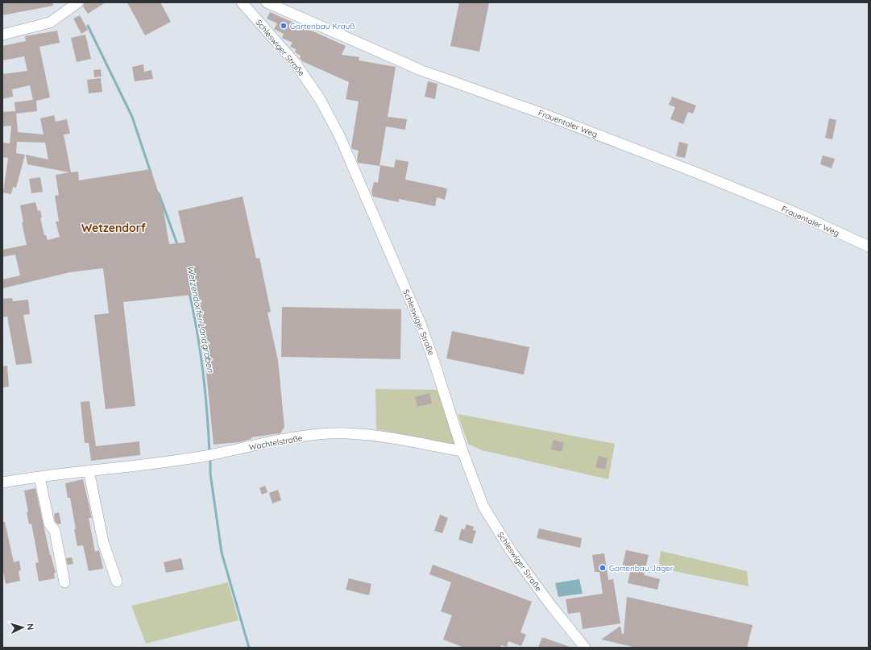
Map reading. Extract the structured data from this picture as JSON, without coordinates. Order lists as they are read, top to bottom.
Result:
{
  "streets": {
    "street": ["Schleswiger Straße", "Frauentaler Weg", "Wachtelstraße"]
  },
  "crossings": [
    ["Schleswiger Straße", "Wachtelstraße"]
  ],
  "districts": ["Wetzendorf"],
  "water": ["Wetzendorfer Landgraben"],
  "places": ["Gartenbau Krauß", "Gartenbau Jäger"],
  "north": "right"
}
